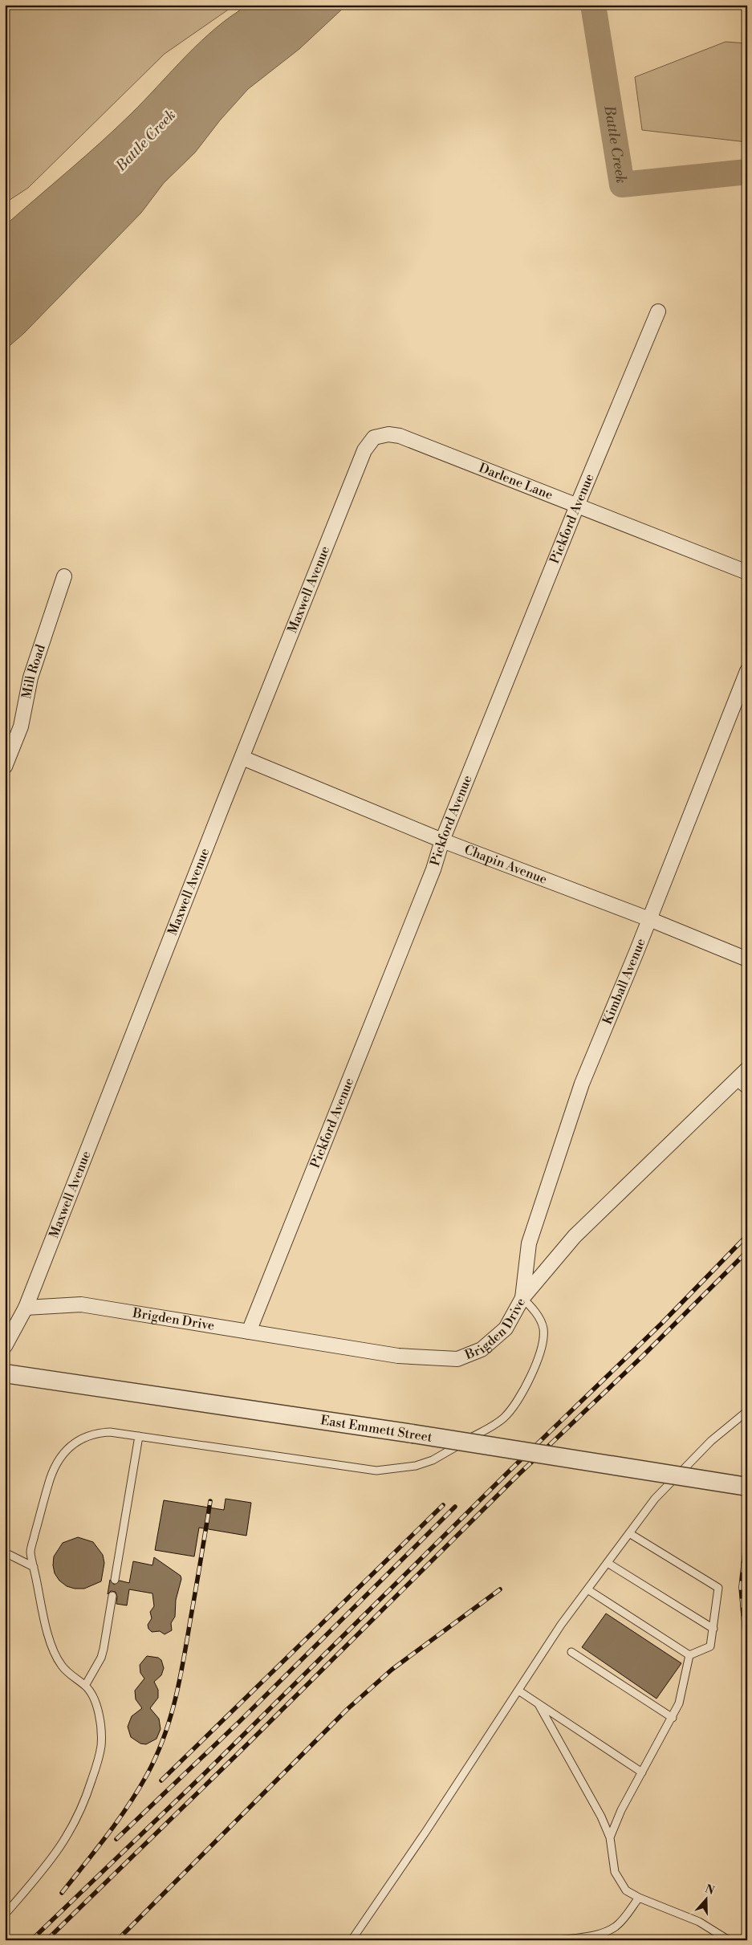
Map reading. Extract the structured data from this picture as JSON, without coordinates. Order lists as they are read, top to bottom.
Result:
{
  "streets": {
    "street": [
      "Darlene Lane",
      "Pickford Avenue",
      "Maxwell Avenue",
      "Mill Road",
      "Chapin Avenue",
      "Kimball Avenue",
      "Brigden Drive",
      "East Emmett Street"
    ]
  },
  "crossings": [
    ["Darlene Lane", "Pickford Avenue"],
    ["Darlene Lane", "Maxwell Avenue"],
    ["Pickford Avenue", "Chapin Avenue"],
    ["Pickford Avenue", "Brigden Drive"],
    ["Maxwell Avenue", "Chapin Avenue"],
    ["Maxwell Avenue", "Brigden Drive"],
    ["Chapin Avenue", "Kimball Avenue"],
    ["Kimball Avenue", "Brigden Drive"]
  ],
  "water": ["Battle Creek"],
  "north": "top"
}
